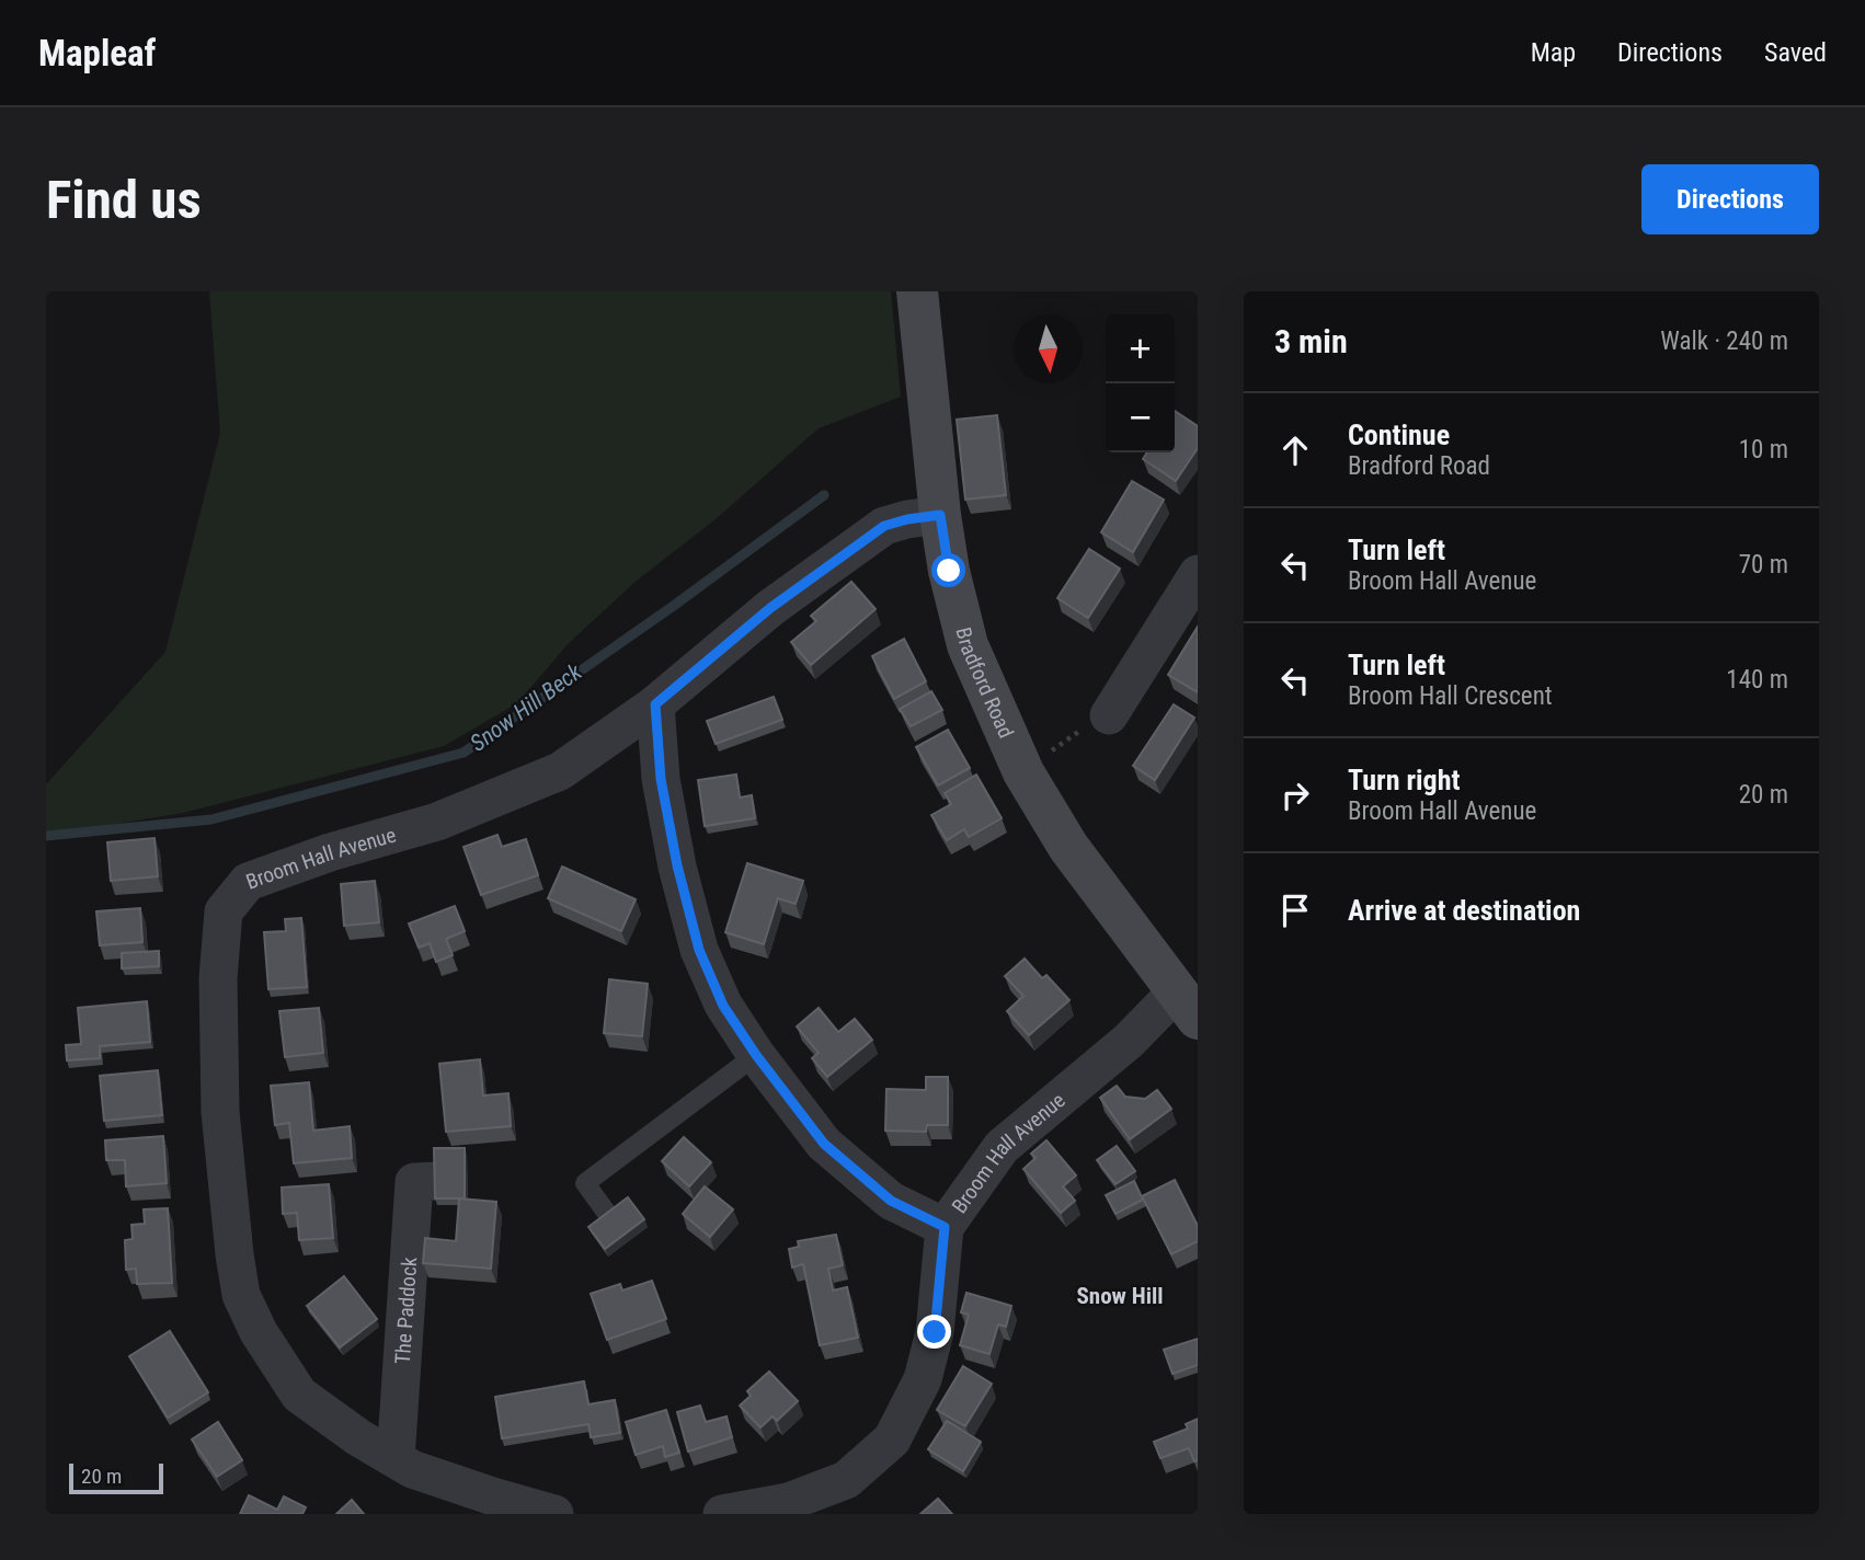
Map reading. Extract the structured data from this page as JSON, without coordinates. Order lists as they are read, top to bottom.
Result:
{
  "streets": {
    "street": ["Bradford Road", "Broom Hall Avenue", "The Paddock"]
  },
  "crossings": [
    ["Bradford Road", "Broom Hall Avenue"],
    ["Broom Hall Avenue", "The Paddock"]
  ],
  "districts": ["Snow Hill"],
  "water": ["Snow Hill Beck"],
  "scale_bar": "20 m",
  "north": "bottom",
  "page": {
    "header": "Mapleaf",
    "nav": ["Map", "Directions", "Saved"],
    "buttons": "Directions",
    "title": "Find us",
    "heading": ["3 min", "Walk · 240 m"],
    "map_buttons": ["+", "−"],
    "list": [
      ["Continue", "Bradford Road", "10 m"],
      ["Turn left", "Broom Hall Avenue", "70 m"],
      ["Turn left", "Broom Hall Crescent", "140 m"],
      ["Turn right", "Broom Hall Avenue", "20 m"],
      "Arrive at destination"
    ],
    "scale": "20 m"
  }
}
